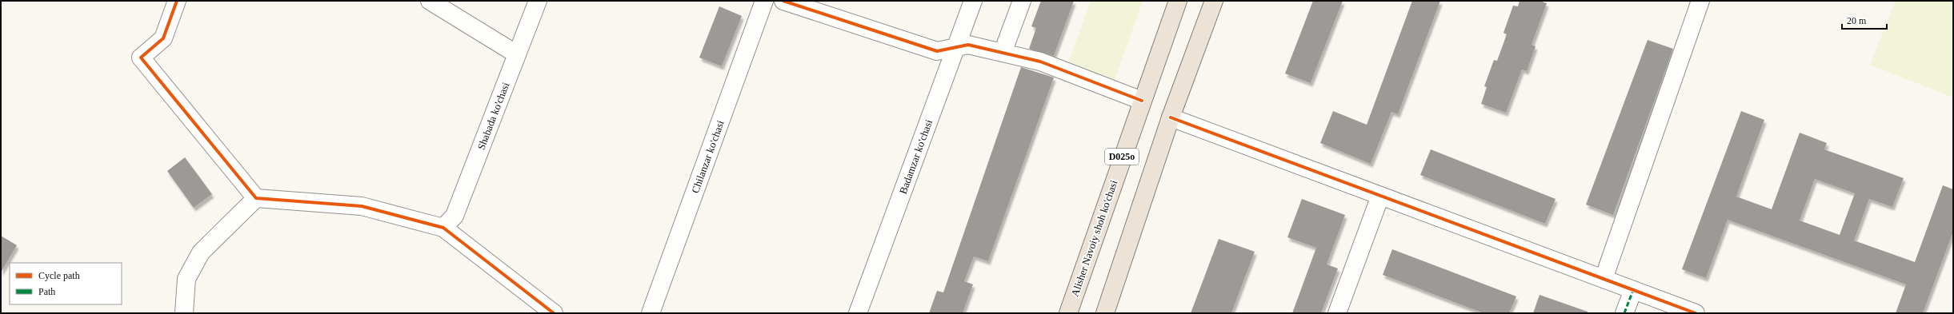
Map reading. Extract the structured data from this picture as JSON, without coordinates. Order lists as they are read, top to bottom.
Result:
{
  "streets": {
    "main road": ["D025o", "Alisher Navoiy shoh ko'chasi"],
    "street": ["Shabada ko'chasi", "Chilanzar ko'chasi", "Badamzar ko'chasi"]
  },
  "legend": ["Cycle path", "Path"],
  "scale_bar": "20 m"
}
